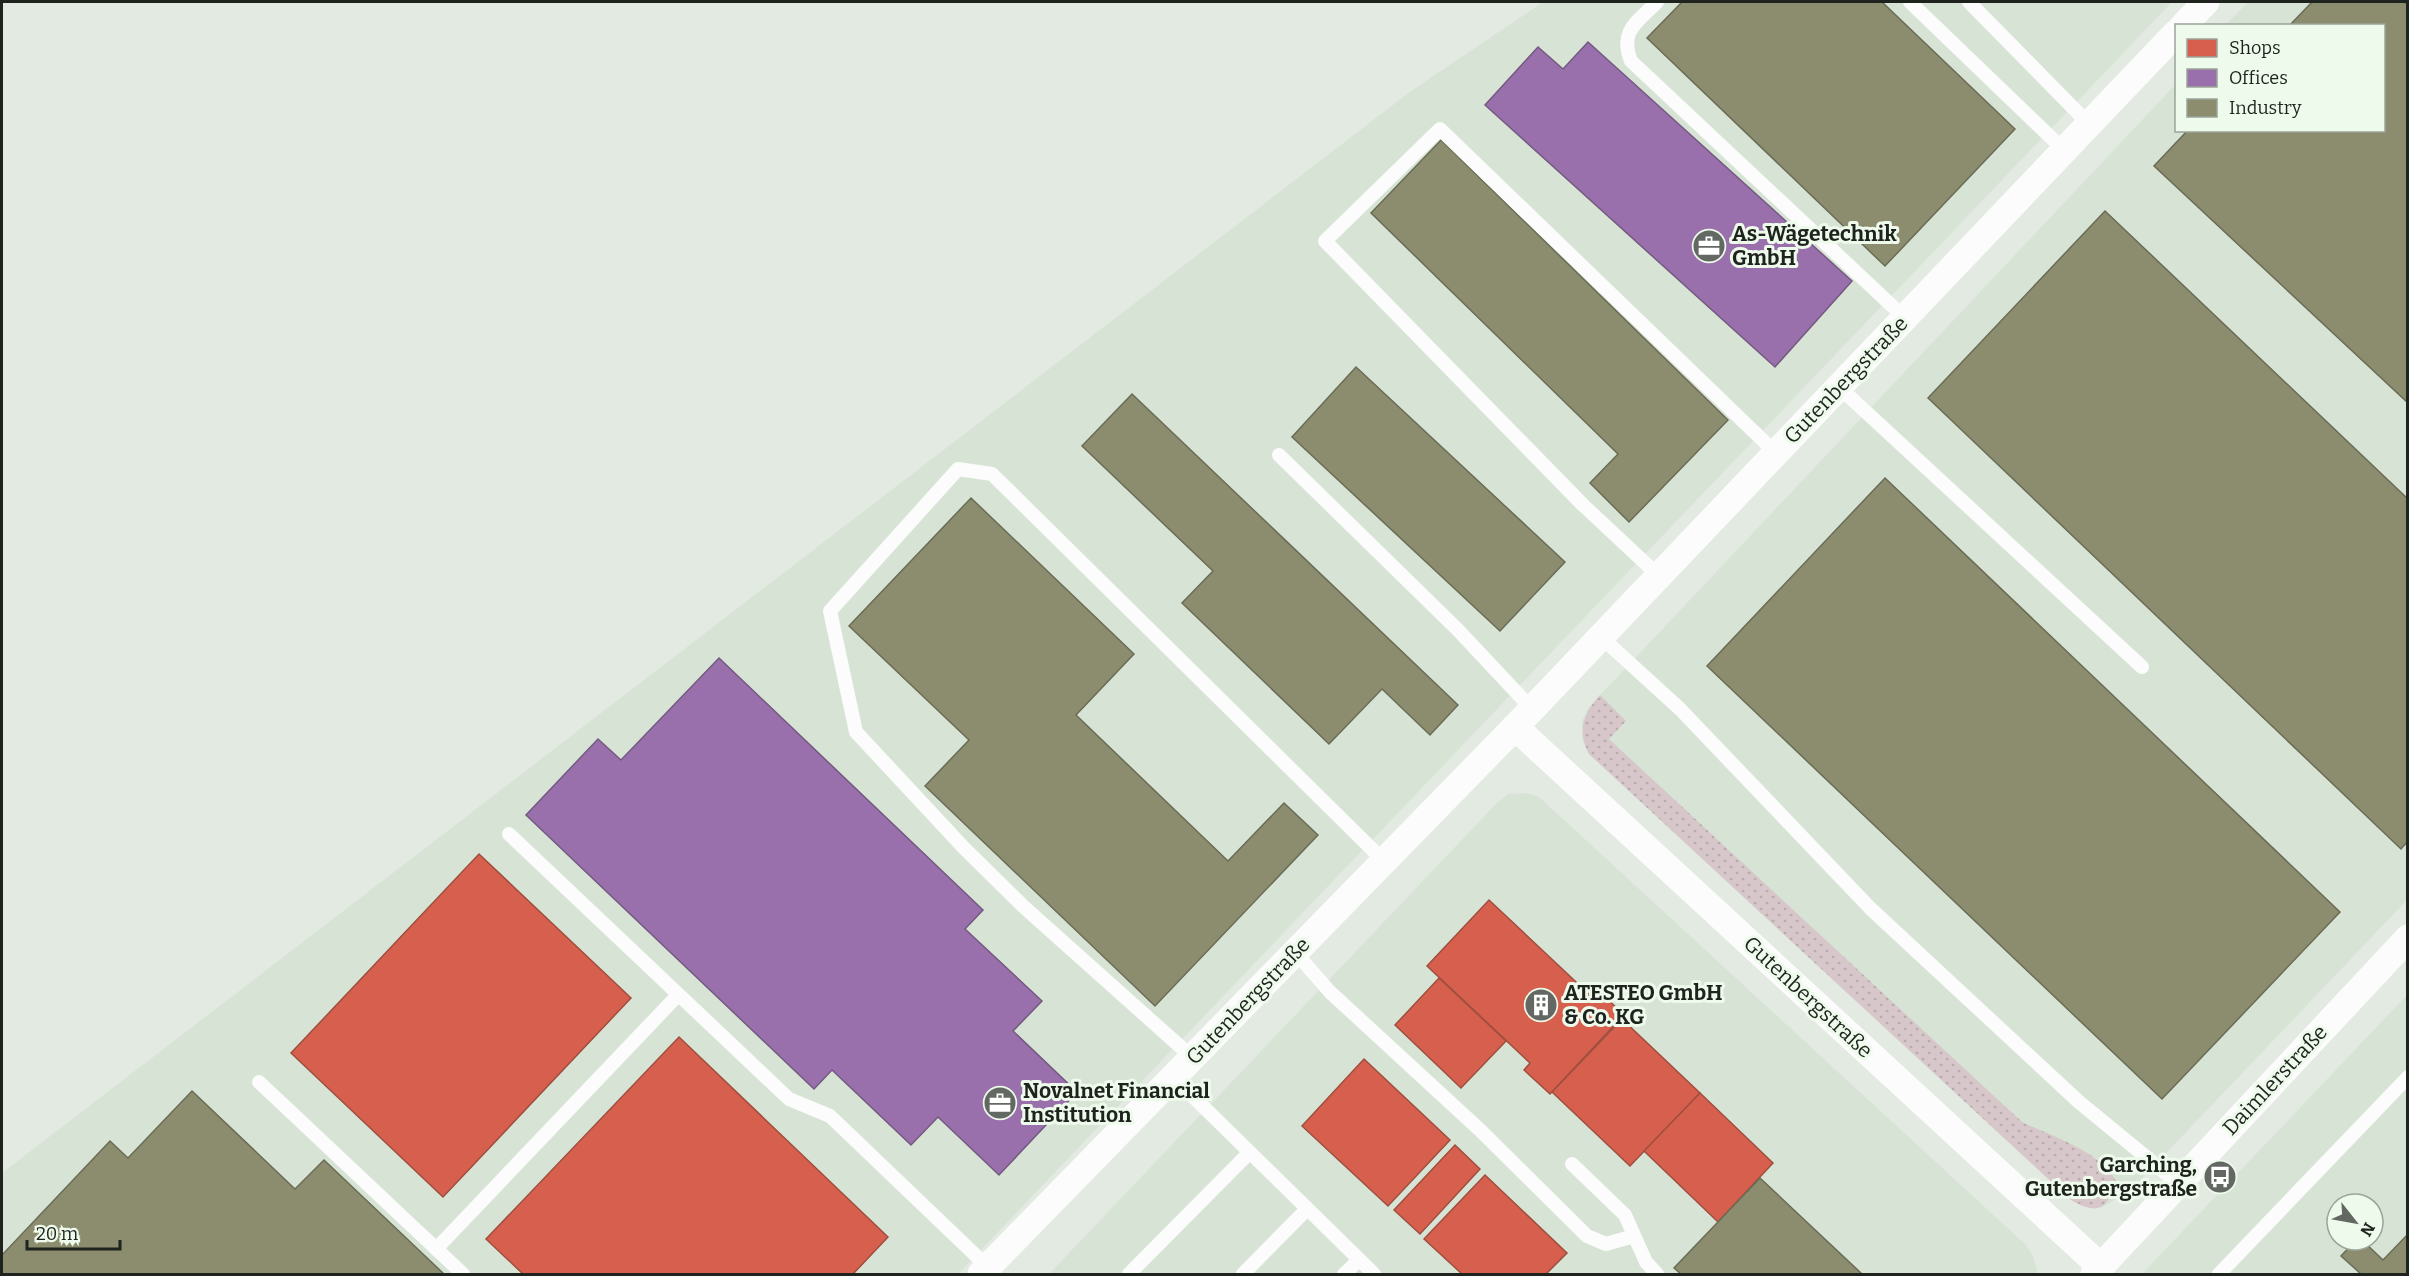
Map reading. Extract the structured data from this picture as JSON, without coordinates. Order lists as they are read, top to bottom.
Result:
{
  "streets": {
    "street": ["Gutenbergstraße", "Daimlerstraße"]
  },
  "crossings": [
    ["Gutenbergstraße", "Daimlerstraße"]
  ],
  "places": {
    "office": ["As-Wägetechnik GmbH", "Novalnet Financial Institution"],
    "building": ["ATESTEO GmbH & Co. KG"],
    "bus stop": ["Garching, Gutenbergstraße"]
  },
  "legend": ["Shops", "Offices", "Industry"],
  "scale_bar": "20 m",
  "north": "bottom right"
}
